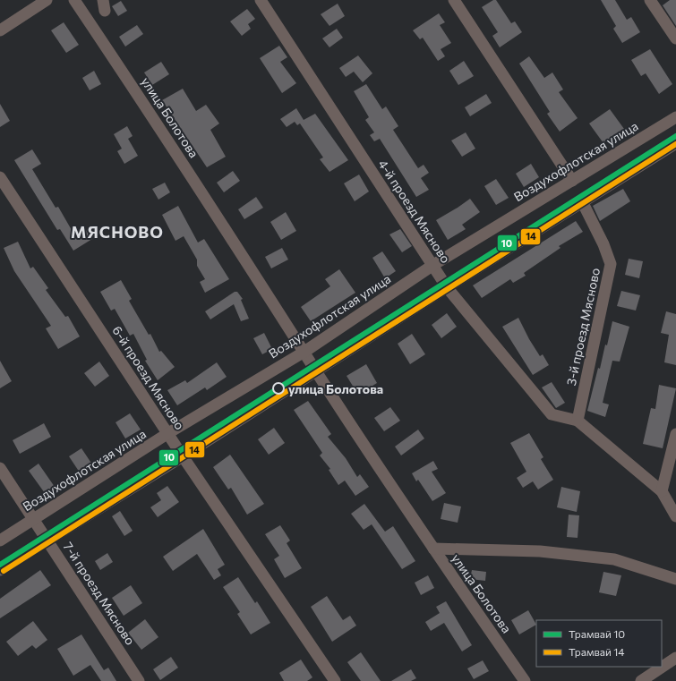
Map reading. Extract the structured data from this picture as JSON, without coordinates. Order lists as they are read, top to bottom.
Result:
{
  "streets": {
    "street": [
      "улица Болотова",
      "Воздухофлотская улица",
      "4-й проезд Мясново",
      "3-й проезд Мясново",
      "6-й проезд Мясново",
      "7-й проезд Мясново"
    ]
  },
  "crossings": [
    ["улица Болотова", "Воздухофлотская улица"],
    ["Воздухофлотская улица", "4-й проезд Мясново"],
    ["Воздухофлотская улица", "6-й проезд Мясново"],
    ["Воздухофлотская улица", "7-й проезд Мясново"],
    ["4-й проезд Мясново", "3-й проезд Мясново"]
  ],
  "districts": ["МЯСНОВО"],
  "places": ["улица Болотова"],
  "lines": ["tram line 10", "tram line 14"],
  "legend": ["Трамвай 10", "Трамвай 14"]
}
